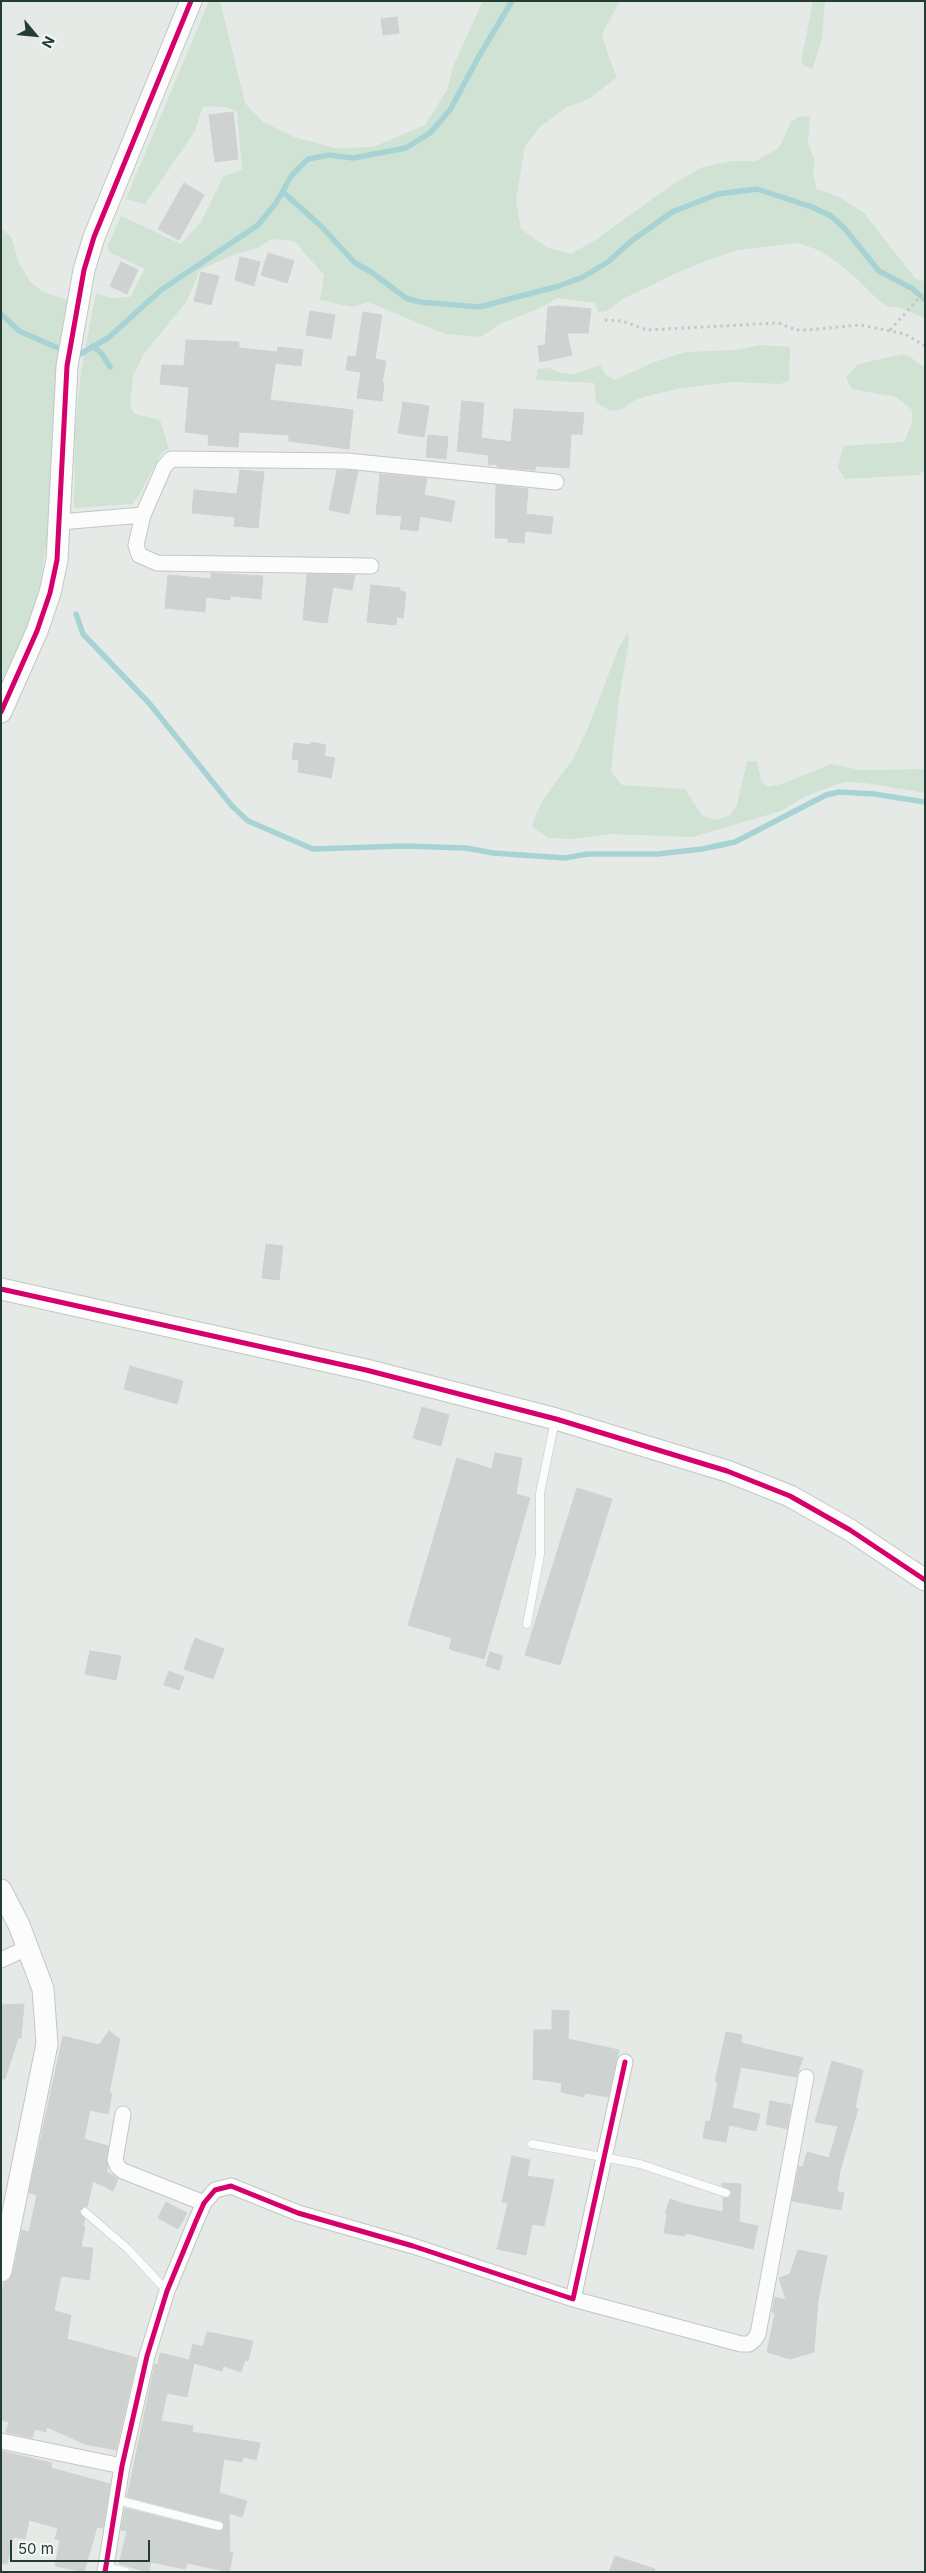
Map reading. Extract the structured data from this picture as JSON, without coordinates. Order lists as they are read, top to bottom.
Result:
{
  "scale_bar": "50 m",
  "north": "bottom right"
}
